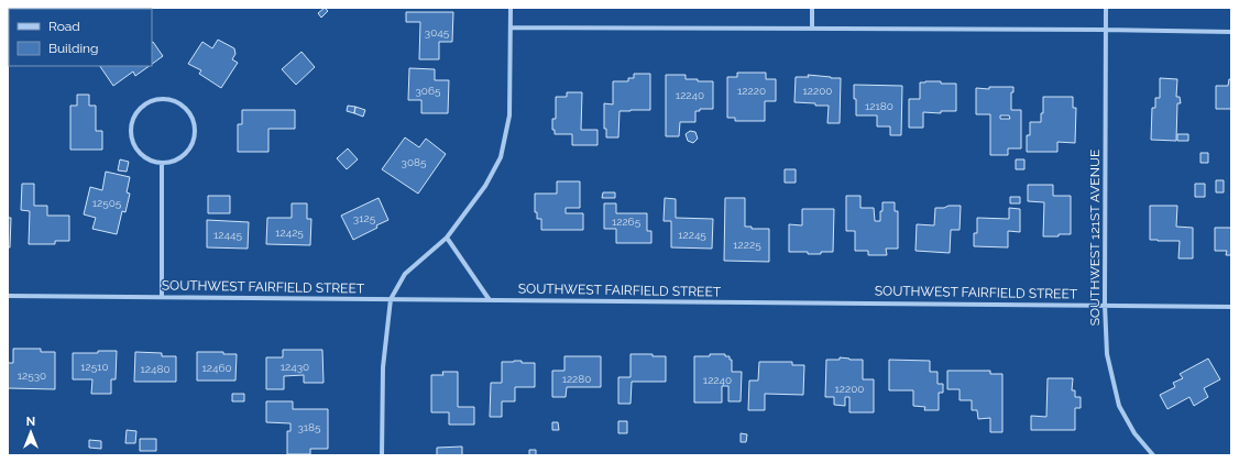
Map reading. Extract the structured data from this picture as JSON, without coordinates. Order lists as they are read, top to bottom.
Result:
{
  "streets": {
    "street": ["SOUTHWEST 121ST AVENUE", "SOUTHWEST FAIRFIELD STREET"]
  },
  "crossings": [
    ["SOUTHWEST 121ST AVENUE", "SOUTHWEST FAIRFIELD STREET"]
  ],
  "house_numbers": [
    "3045",
    "3065",
    "12220",
    "12200",
    "12240",
    "12180",
    "3085",
    "12505",
    "3125",
    "12265",
    "12425",
    "12445",
    "12245",
    "12225",
    "12510",
    "12430",
    "12460",
    "12480",
    "12530",
    "12280",
    "12240",
    "12200",
    "3185"
  ],
  "legend": ["Road", "Building"],
  "north": "top"
}
